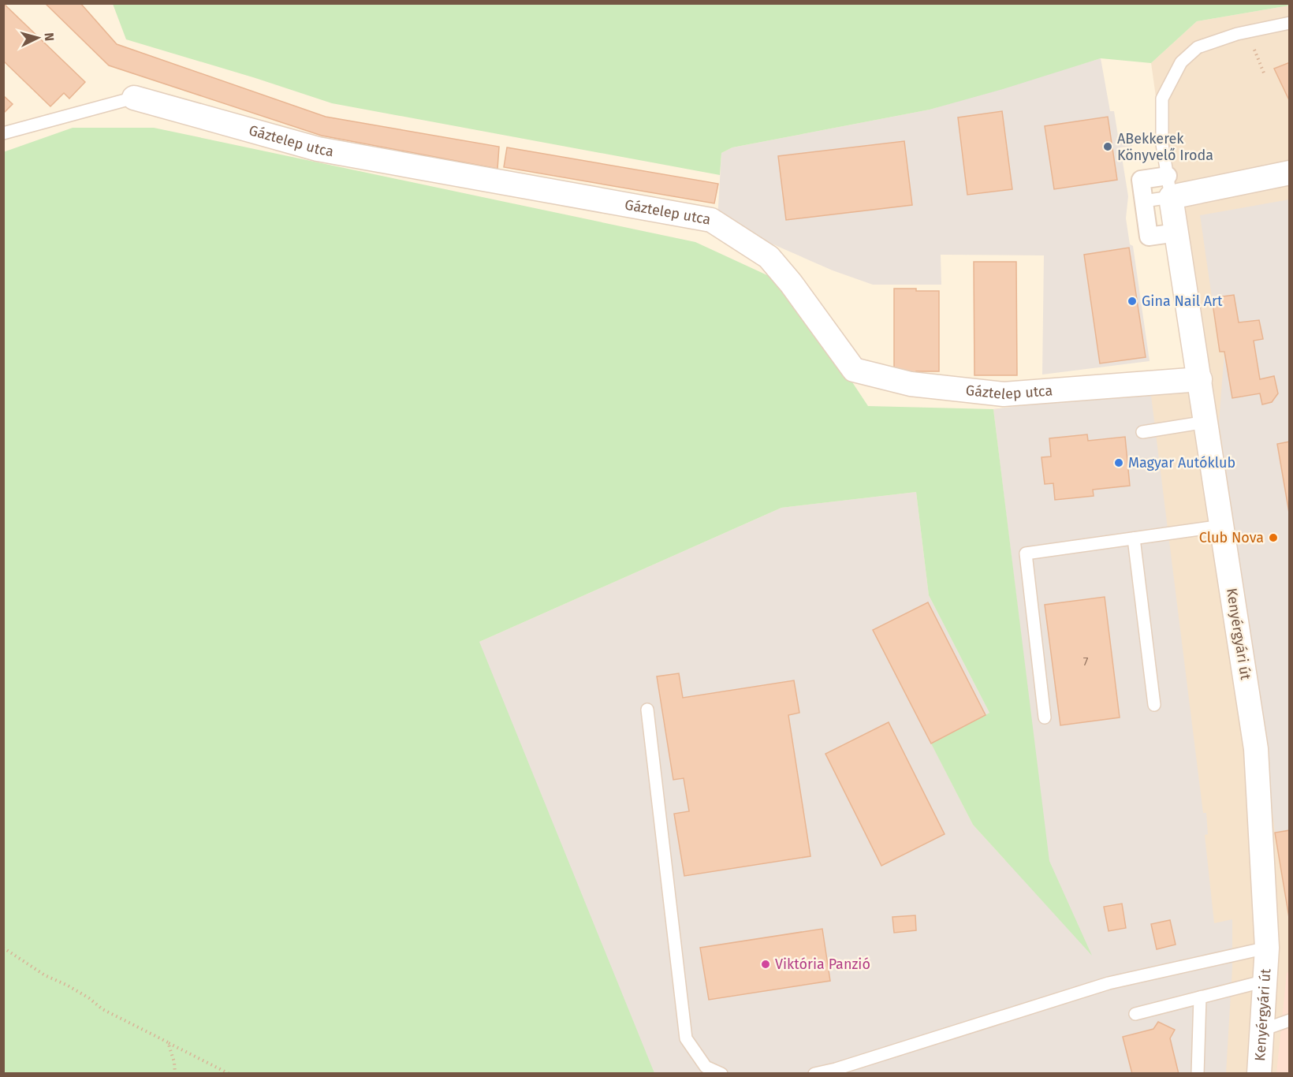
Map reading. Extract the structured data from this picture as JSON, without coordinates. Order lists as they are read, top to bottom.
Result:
{
  "streets": {
    "street": ["Gáztelep utca", "Kenyérgyári út"]
  },
  "crossings": [
    ["Gáztelep utca", "Kenyérgyári út"]
  ],
  "places": [
    "ABekkerek Könyvelő Iroda",
    "Gina Nail Art",
    "Magyar Autóklub",
    "Club Nova",
    "Viktória Panzió"
  ],
  "house_numbers": ["7"],
  "north": "right"
}
